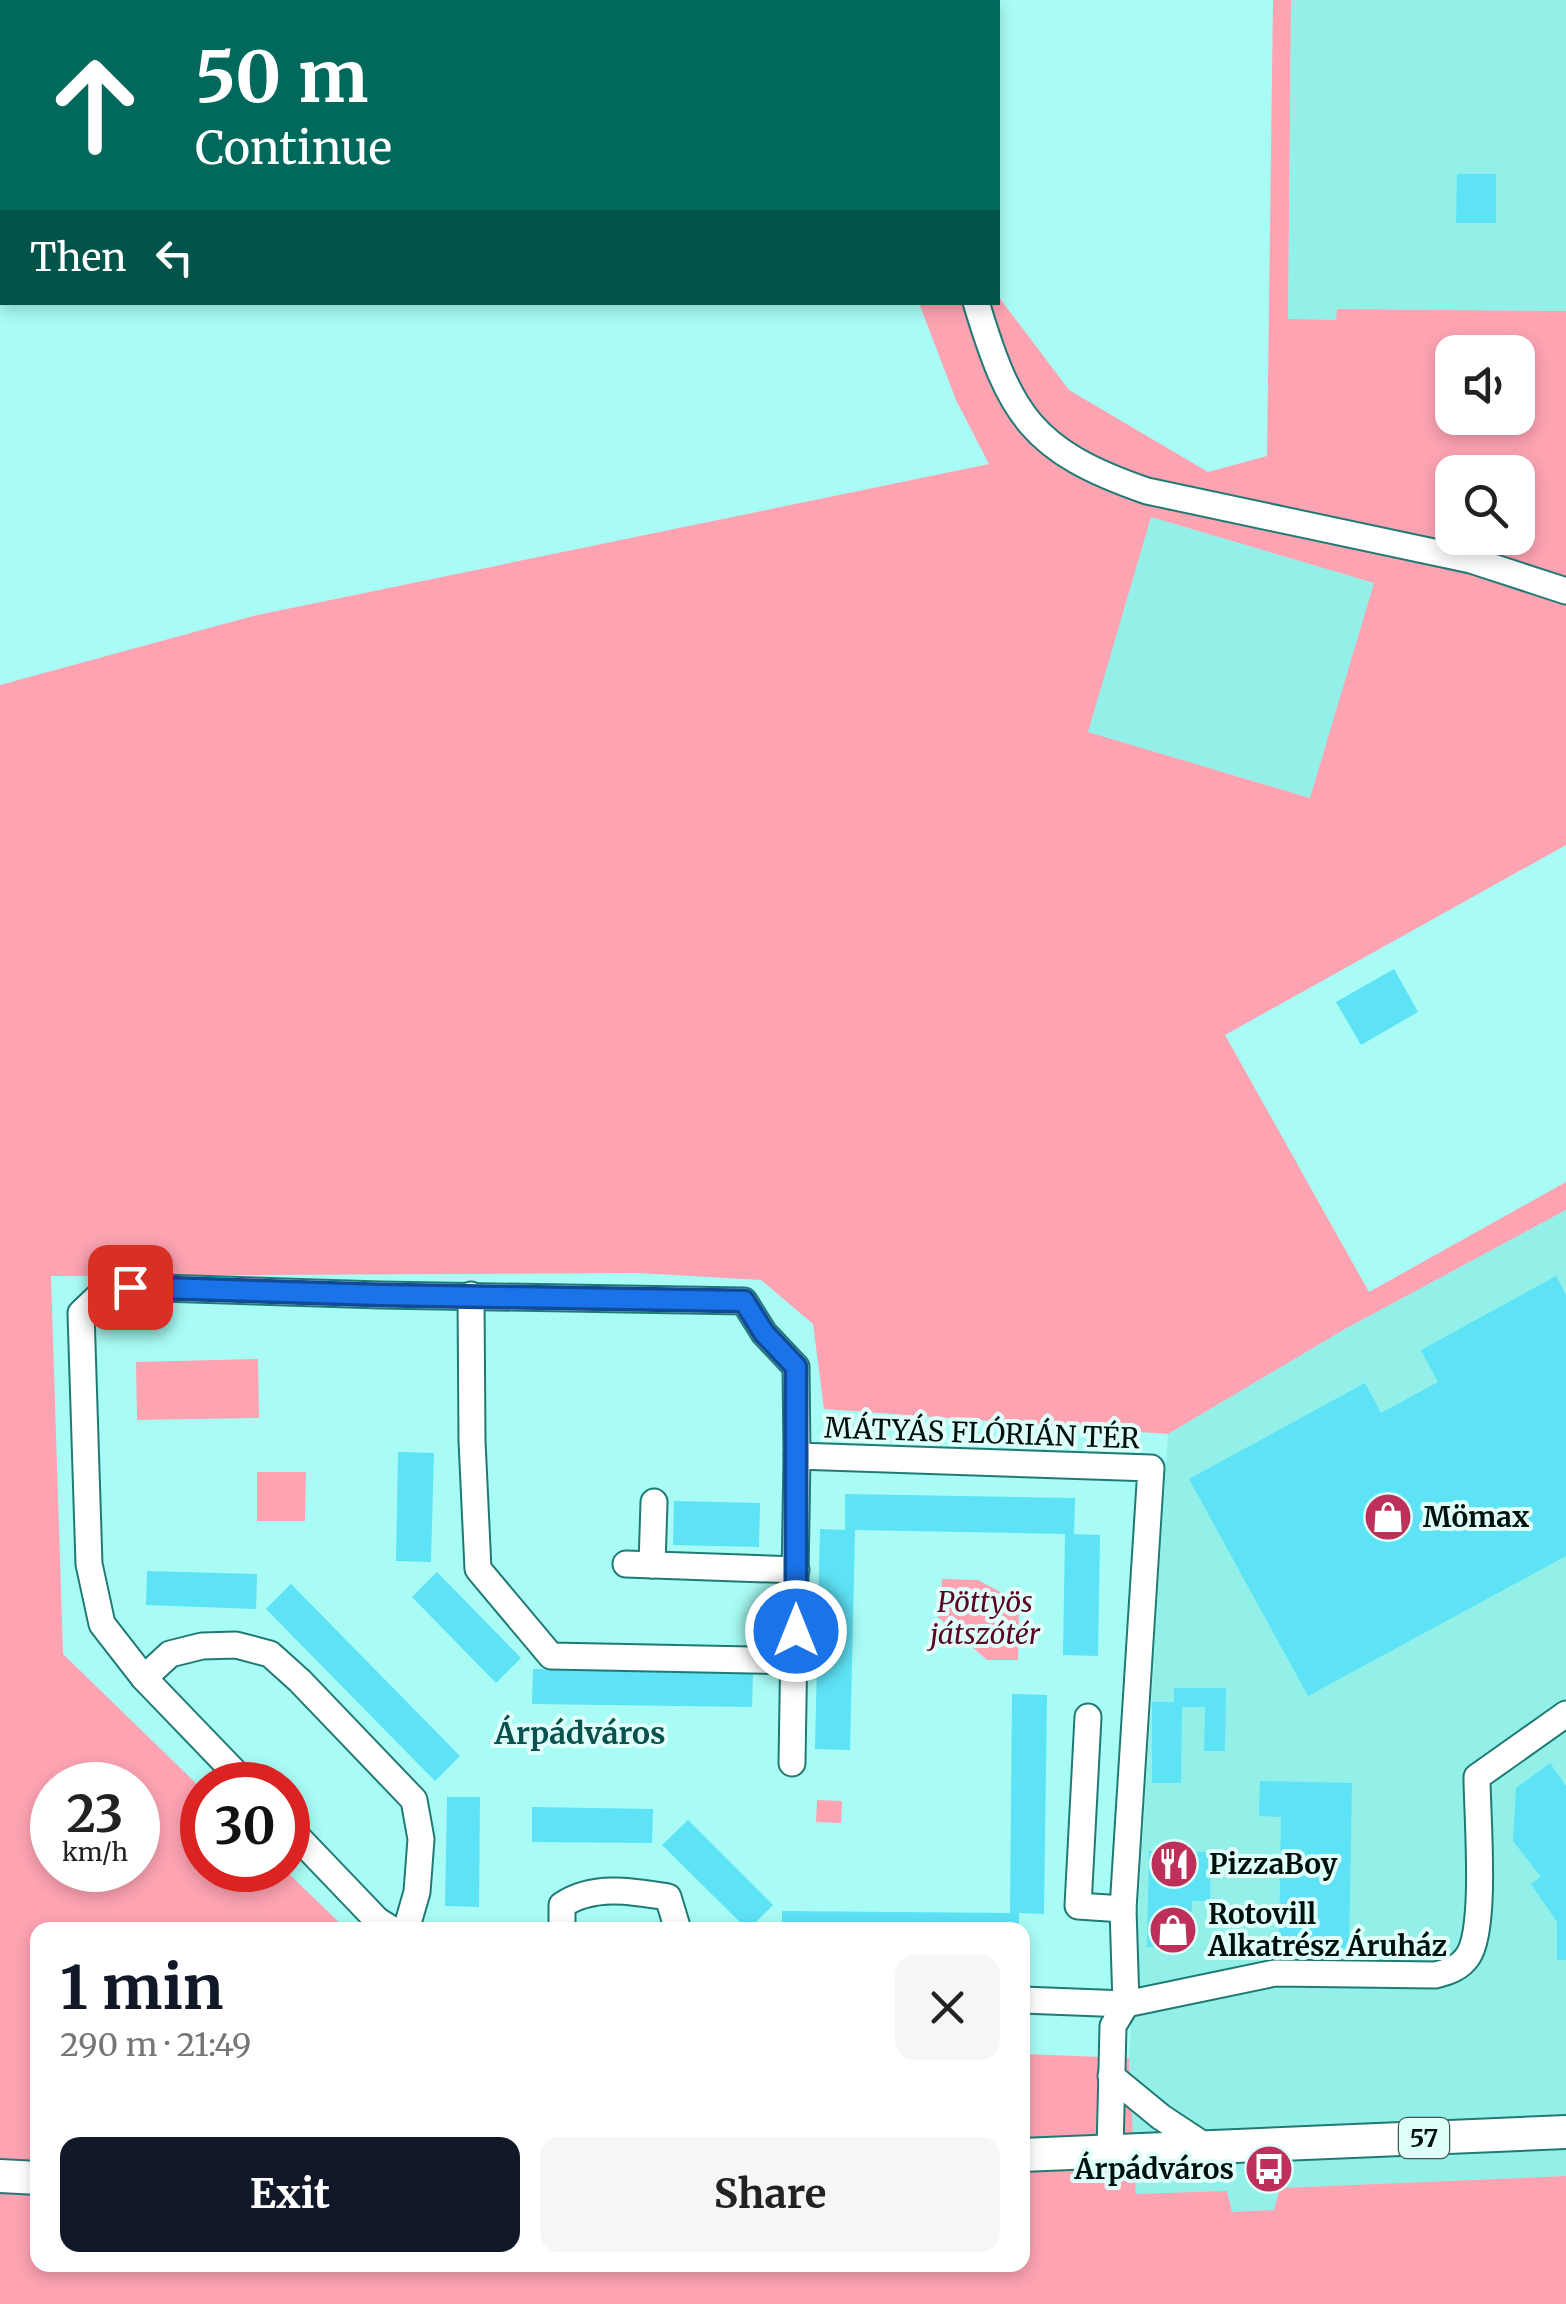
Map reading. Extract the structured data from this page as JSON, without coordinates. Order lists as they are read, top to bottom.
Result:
{
  "streets": {
    "main road": ["57"],
    "street": ["MÁTYÁS FLÓRIÁN TÉR"]
  },
  "districts": ["Árpádváros"],
  "parks": ["Pöttyös játszótér"],
  "places": {
    "shop": ["Mömax", "Rotovill Alkatrész Áruház"],
    "restaurant": ["PizzaBoy"],
    "bus stop": ["Árpádváros"]
  },
  "page": {
    "turn": ["50 m", "Continue"],
    "then": "Then",
    "speed": "23 km/h",
    "limit": "30",
    "heading": ["1 min", "290 m · 21:49"],
    "buttons": ["Exit", "Share"]
  }
}
